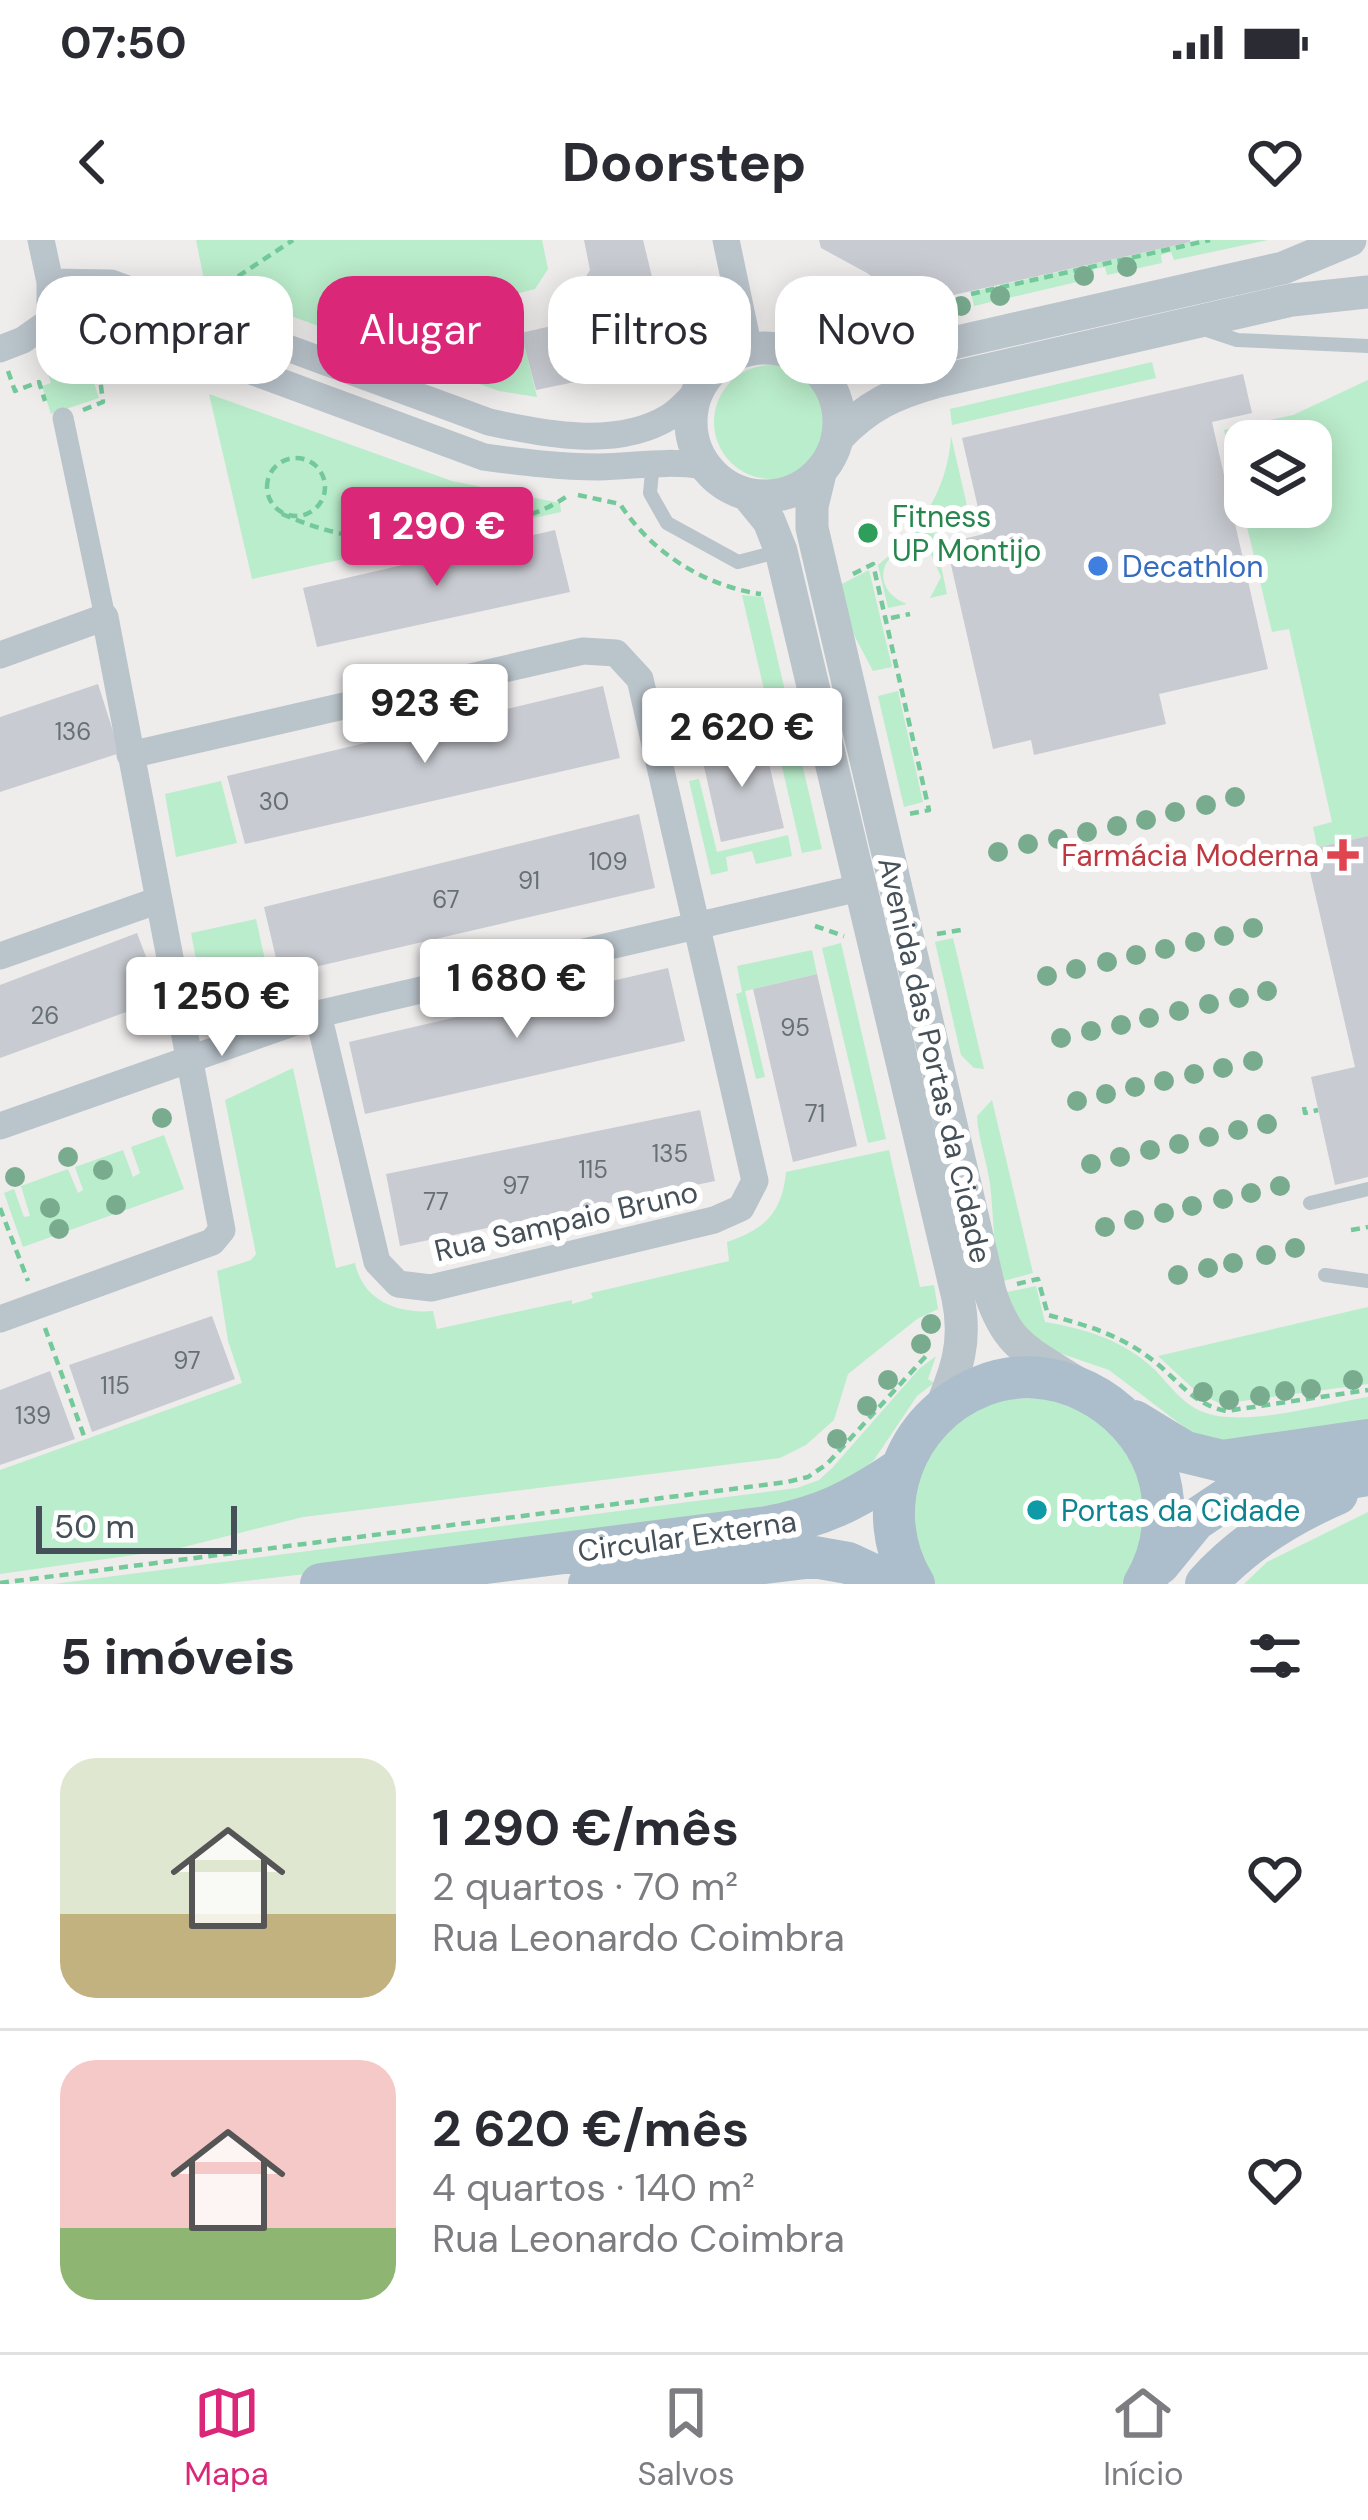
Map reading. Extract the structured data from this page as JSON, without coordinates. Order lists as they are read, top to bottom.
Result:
{
  "streets": {
    "main road": ["Circular Externa"],
    "street": ["Avenida das Portas da Cidade", "Rua Sampaio Bruno"]
  },
  "places": {
    "other": ["Fitness UP Montijo", "Decathlon", "Portas da Cidade"],
    "health": ["Farmácia Moderna"]
  },
  "house_numbers": [
    "136",
    "30",
    "109",
    "91",
    "67",
    "26",
    "95",
    "71",
    "135",
    "115",
    "97",
    "77",
    "97",
    "115",
    "139"
  ],
  "scale_bar": "50 m",
  "page": {
    "status": "07:50",
    "header": "Doorstep",
    "chip": [
      "Comprar",
      "Alugar",
      "Filtros",
      "Novo"
    ],
    "price": [
      "1 290 €",
      "923 €",
      "2 620 €",
      "1 680 €",
      "1 250 €"
    ],
    "scale": "50 m",
    "heading": "5 imóveis",
    "list": [
      {
        "name": "1 290 €/mês",
        "note": "2 quartos · 70 m² · Rua Leonardo Coimbra"
      },
      {
        "name": "2 620 €/mês",
        "note": "4 quartos · 140 m² · Rua Leonardo Coimbra"
      }
    ],
    "tabs": ["Mapa", "Salvos", "Início"]
  }
}
